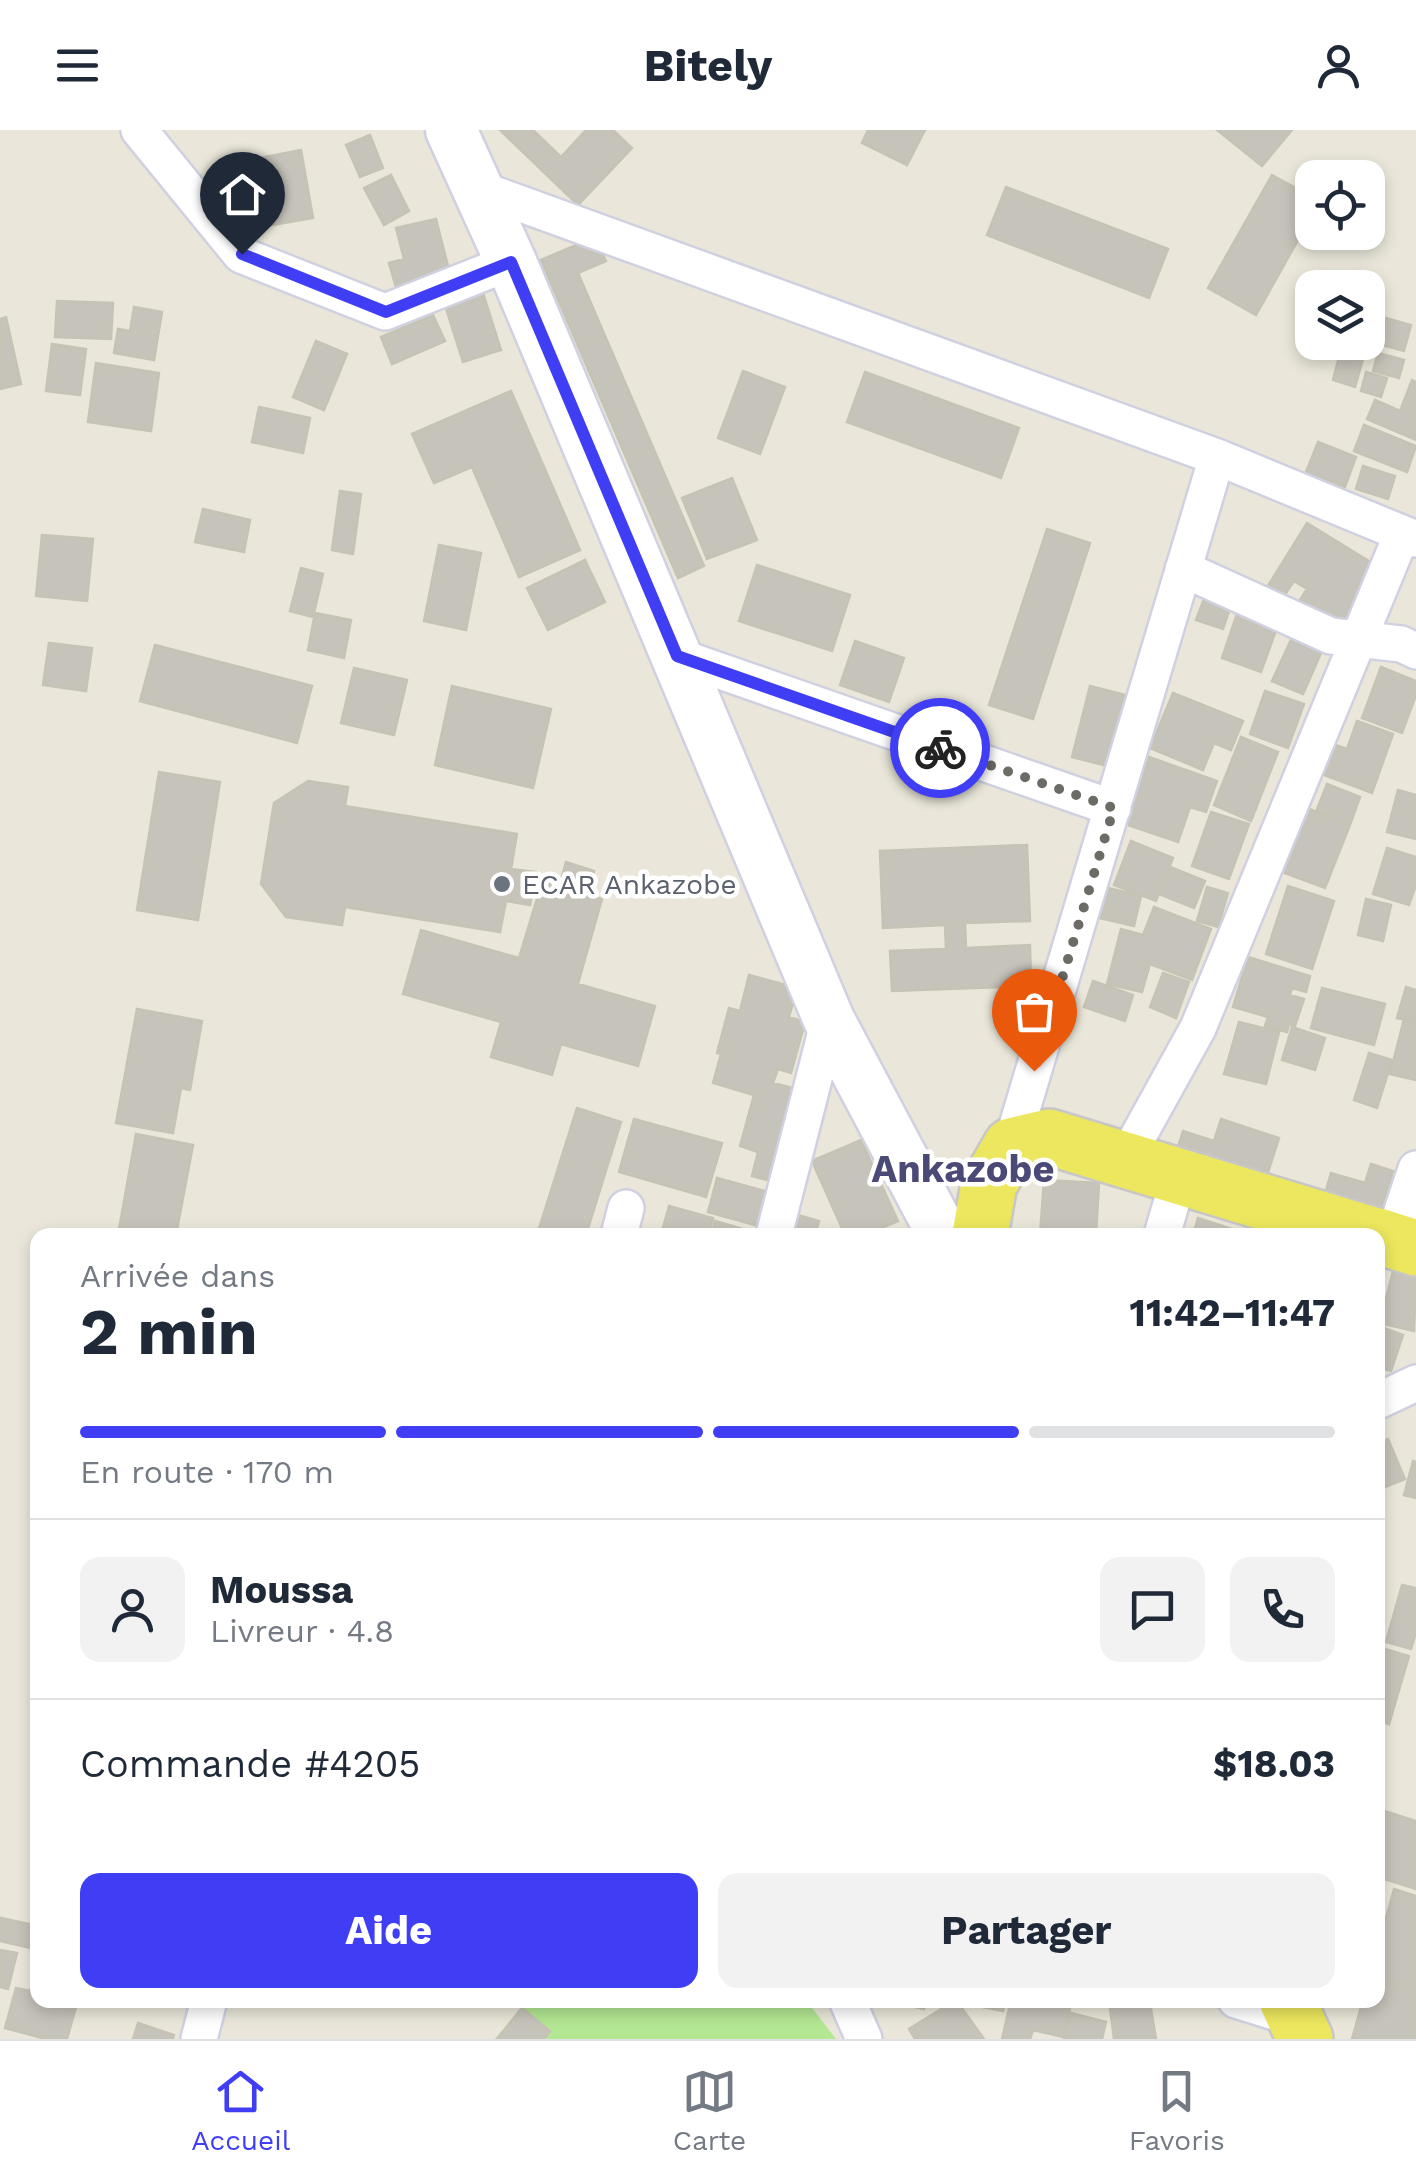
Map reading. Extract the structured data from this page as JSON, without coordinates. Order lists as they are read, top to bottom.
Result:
{
  "districts": ["Ankazobe"],
  "places": ["ECAR Ankazobe"],
  "page": {
    "header": "Bitely",
    "heading": ["2 min", "Arrivée dans", "11:42–11:47"],
    "panel": [
      "Moussa",
      "Livreur · 4.8",
      "Commande #4205",
      "$18.03"
    ],
    "bar": "En route · 170 m",
    "buttons": ["Aide", "Partager"],
    "tabs": ["Accueil", "Carte", "Favoris"]
  }
}
